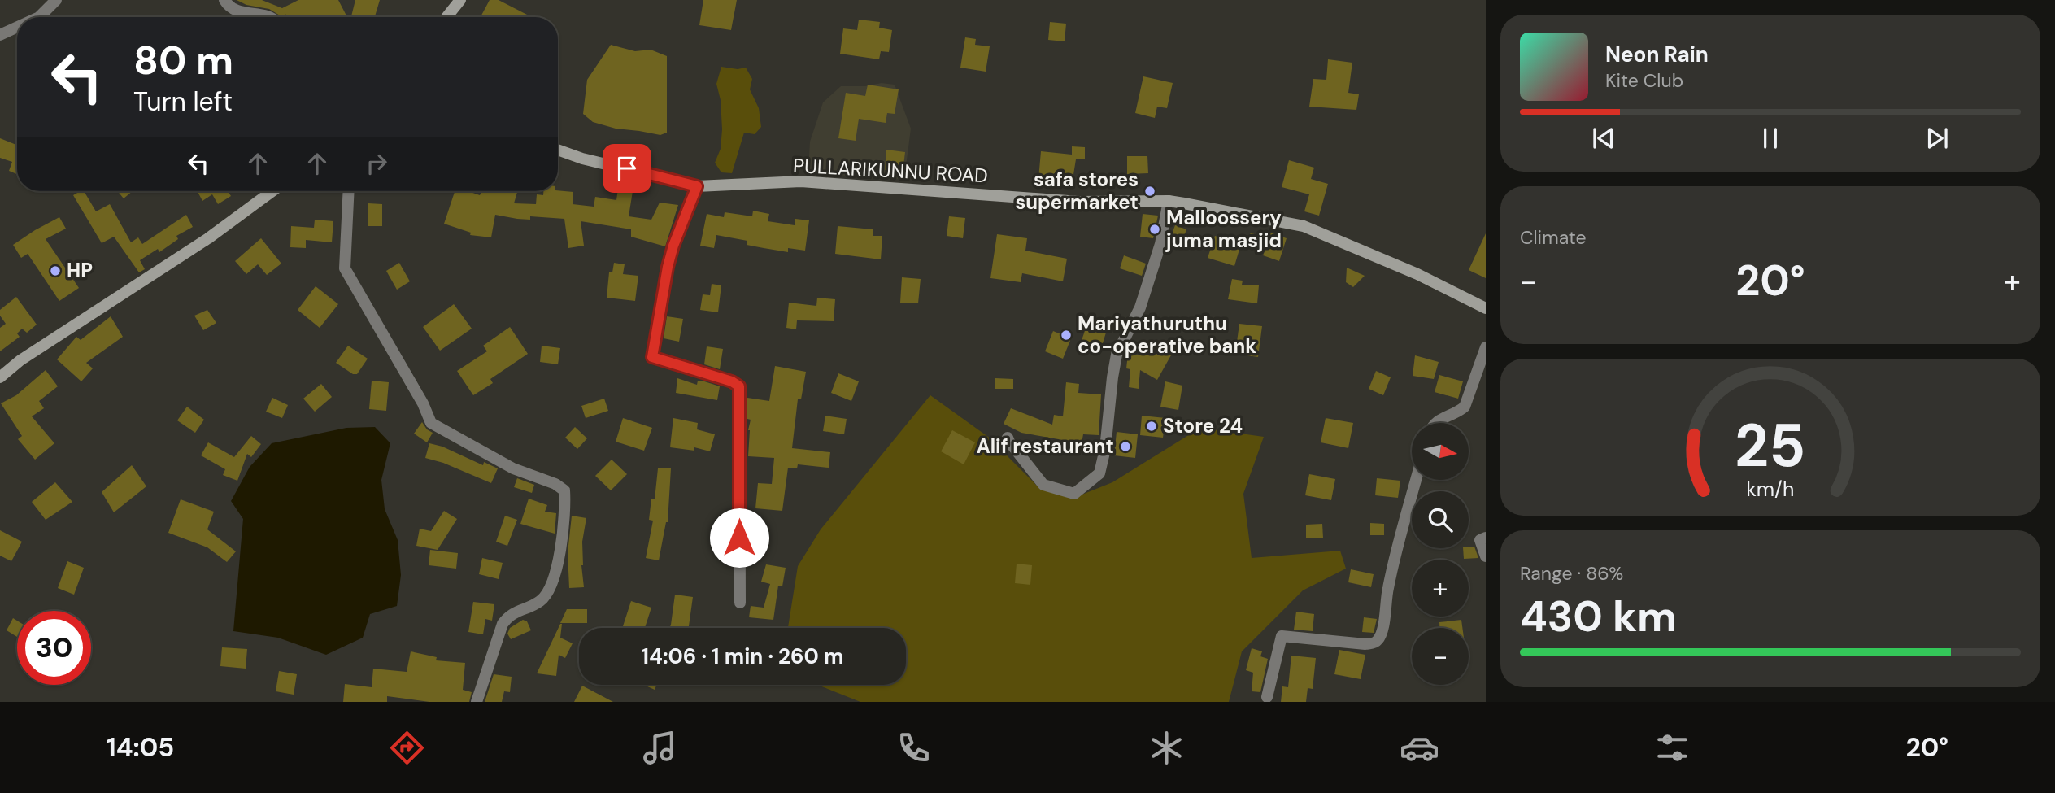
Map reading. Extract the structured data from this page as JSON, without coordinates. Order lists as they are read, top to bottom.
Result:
{
  "streets": {
    "main road": ["PULLARIKUNNU ROAD"]
  },
  "places": [
    "safa stores supermarket",
    "Malloossery juma masjid",
    "HP",
    "Mariyathuruthu co-operative bank",
    "Store 24",
    "Alif restaurant"
  ],
  "north": "right",
  "page": {
    "turn": ["80 m", "Turn left"],
    "song": ["Neon Rain", "Kite Club"],
    "tile": [
      "Climate",
      ["Range · 86%", "430 km"]
    ],
    "heat": ["−", "20°", "+"],
    "map_buttons": ["+", "−"],
    "limit": "30",
    "trip": "14:06 · 1 min · 260 m",
    "tabs": ["14:05", "20°"],
    "gauge": ["25", "km/h"]
  }
}
